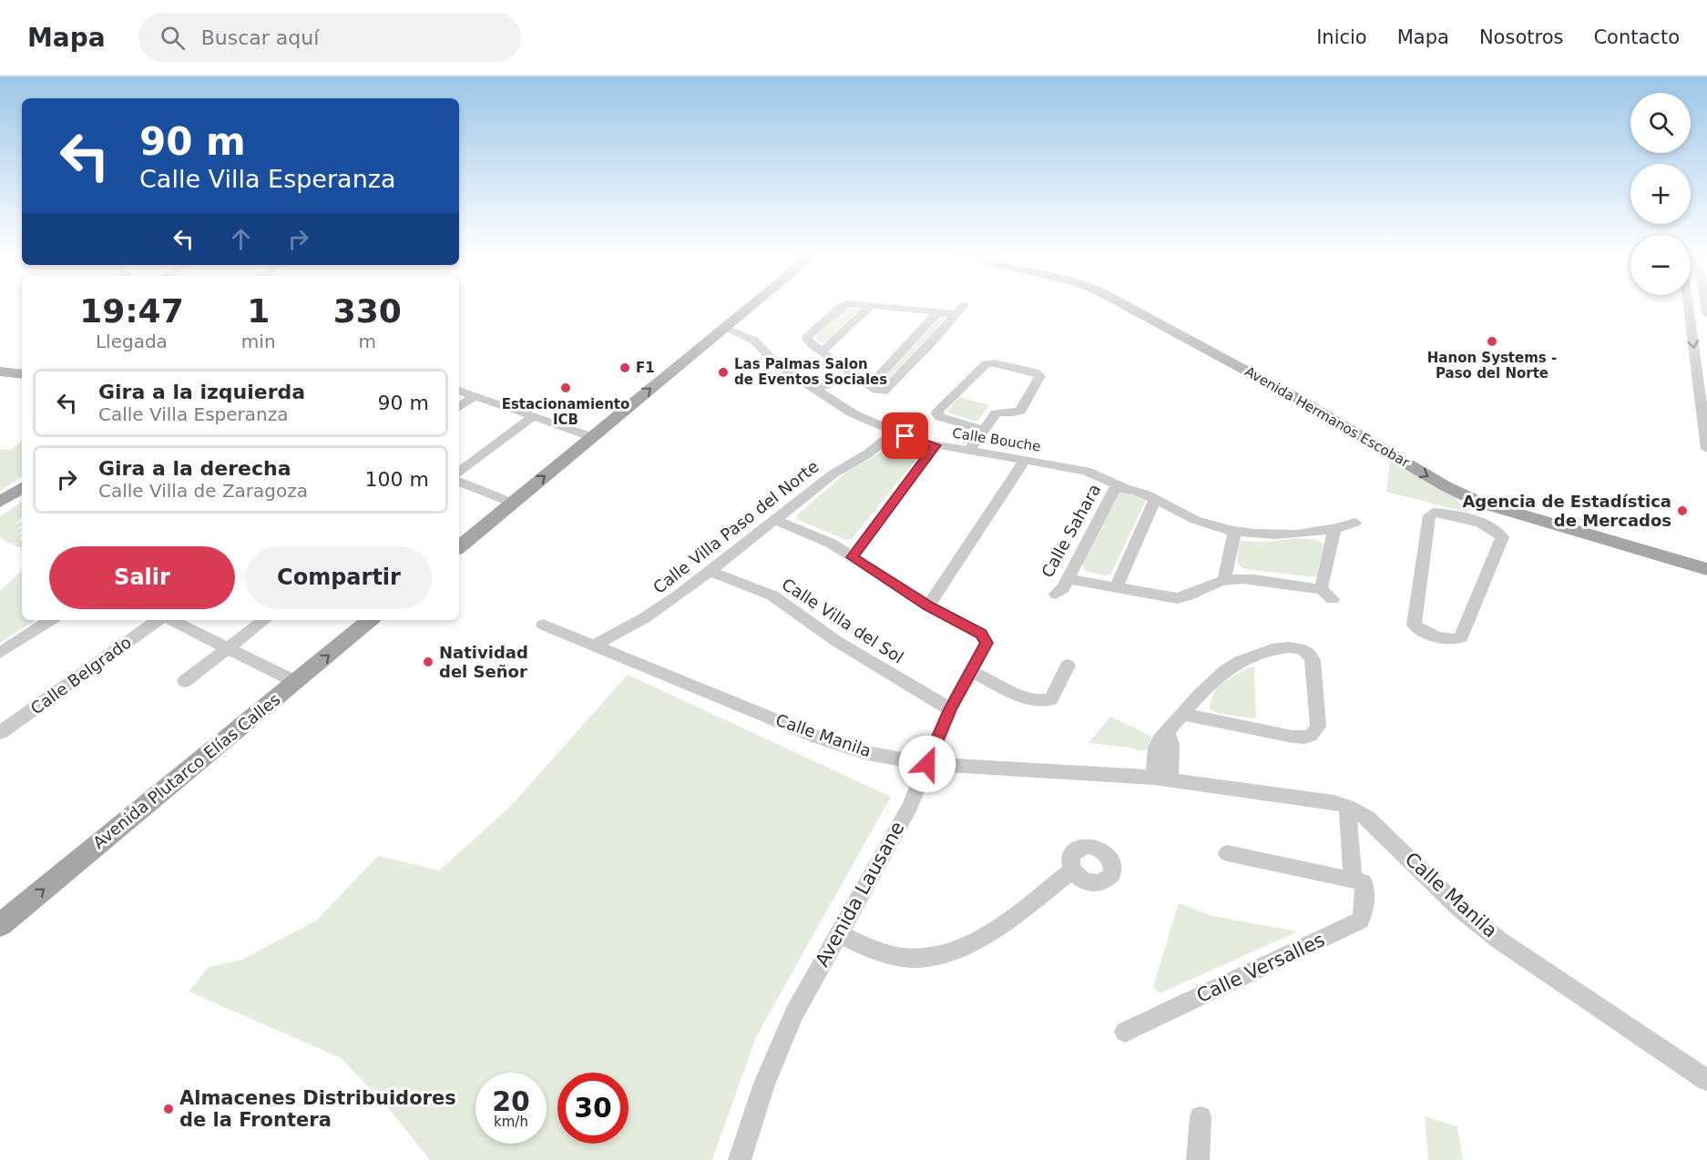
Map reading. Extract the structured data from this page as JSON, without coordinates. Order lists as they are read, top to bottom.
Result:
{
  "streets": {
    "main road": ["Avenida Hermanos Escobar", "Avenida Plutarco Elías Calles"],
    "street": [
      "Calle Bouche",
      "Calle Villa Paso del Norte",
      "Calle Sahara",
      "Calle Villa del Sol",
      "Calle Belgrado",
      "Calle Manila",
      "Avenida Lausane",
      "Calle Versalles"
    ]
  },
  "crossings": [
    ["Calle Bouche", "Calle Villa Paso del Norte"],
    ["Calle Bouche", "Calle Sahara"],
    ["Calle Villa Paso del Norte", "Calle Villa del Sol"],
    ["Calle Villa Paso del Norte", "Calle Manila"],
    ["Calle Villa del Sol", "Avenida Lausane"],
    ["Calle Manila", "Avenida Lausane"],
    ["Calle Manila", "Calle Versalles"]
  ],
  "one_way": ["Avenida Plutarco Elías Calles"],
  "places": [
    "Hanon Systems - Paso del Norte",
    "F1",
    "Las Palmas Salon de Eventos Sociales",
    "Estacionamiento ICB",
    "Agencia de Estadística de Mercados",
    "Natividad del Señor",
    "Almacenes Distribuidores de la Frontera"
  ],
  "page": {
    "header": "Mapa",
    "search": "Buscar aquí",
    "nav": [
      "Inicio",
      "Mapa",
      "Nosotros",
      "Contacto"
    ],
    "map_buttons": ["+", "−"],
    "turn": ["90 m", "Calle Villa Esperanza"],
    "eta": [
      "19:47",
      "Llegada",
      "1",
      "min",
      "330",
      "m"
    ],
    "list": [
      {
        "name": "Gira a la izquierda",
        "note": "Calle Villa Esperanza",
        "value": "90 m"
      },
      {
        "name": "Gira a la derecha",
        "note": "Calle Villa de Zaragoza",
        "value": "100 m"
      }
    ],
    "buttons": ["Salir", "Compartir"],
    "speed": "20 km/h",
    "limit": "30"
  }
}
